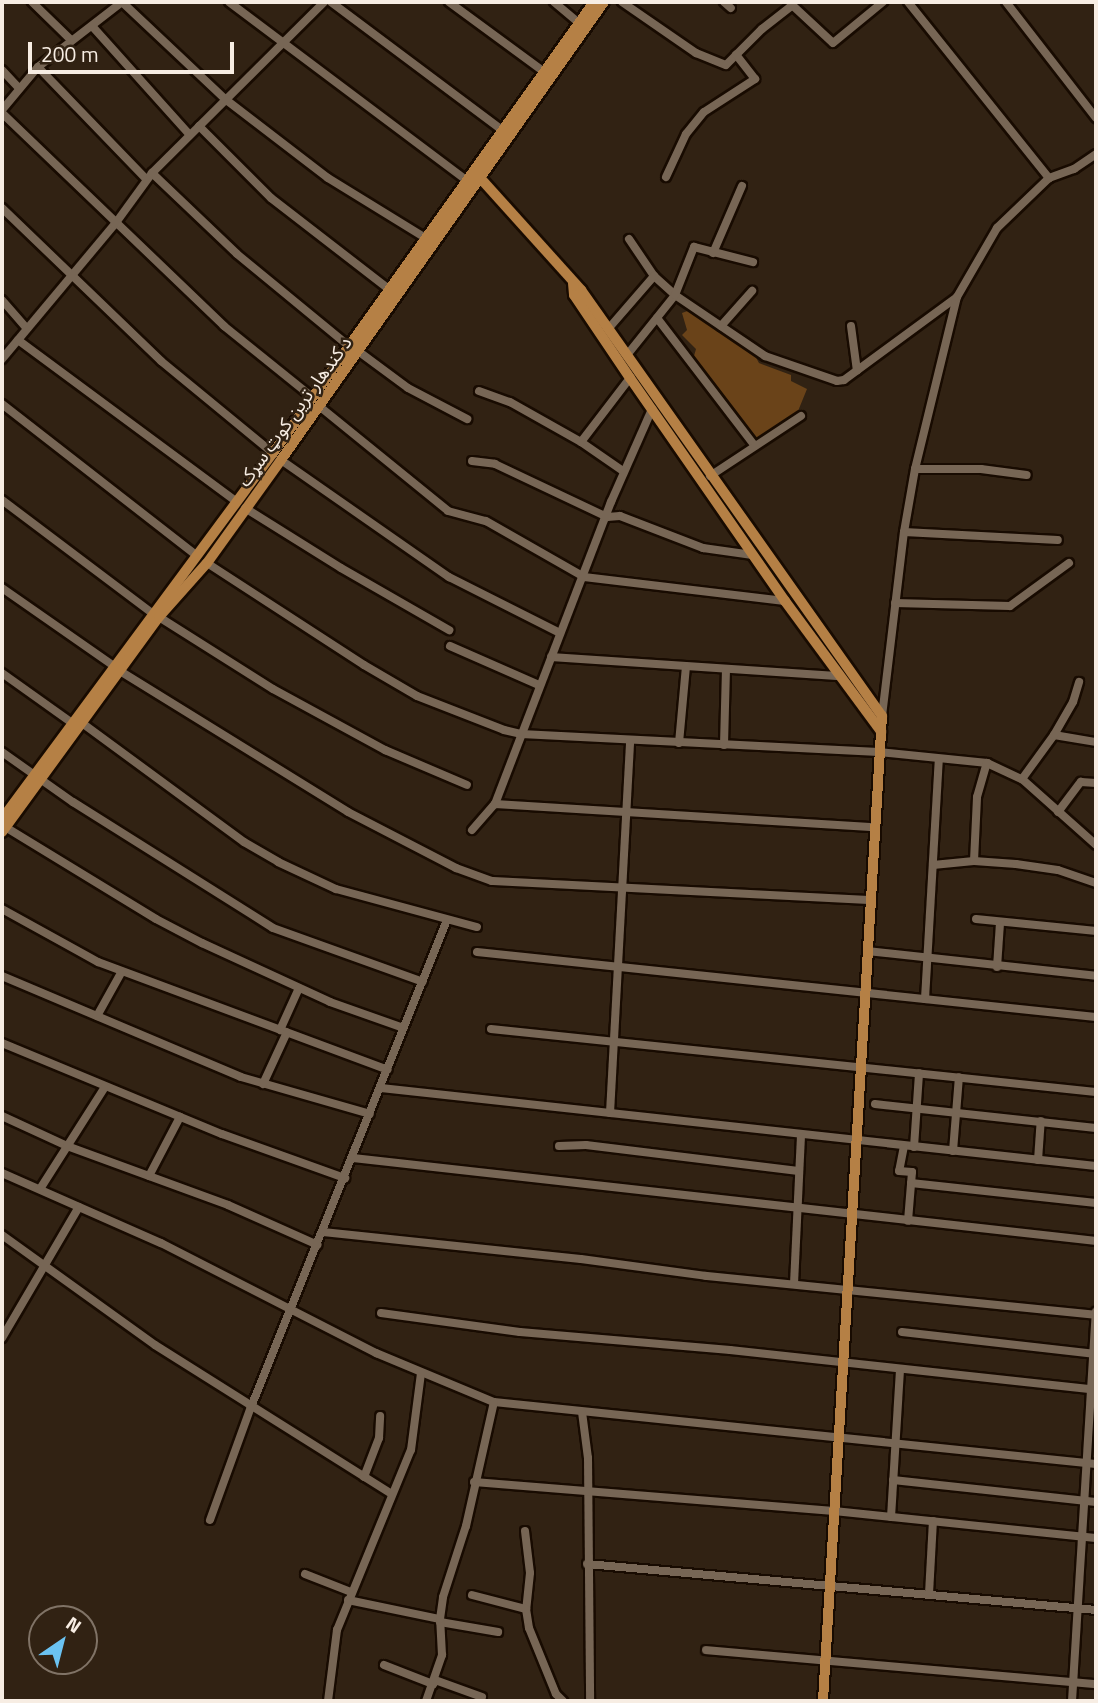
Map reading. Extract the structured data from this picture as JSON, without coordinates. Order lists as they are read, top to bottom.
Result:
{
  "streets": {
    "main road": ["د کندهار ترين کوټ سړک"]
  },
  "scale_bar": "200 m",
  "north": "top right"
}
